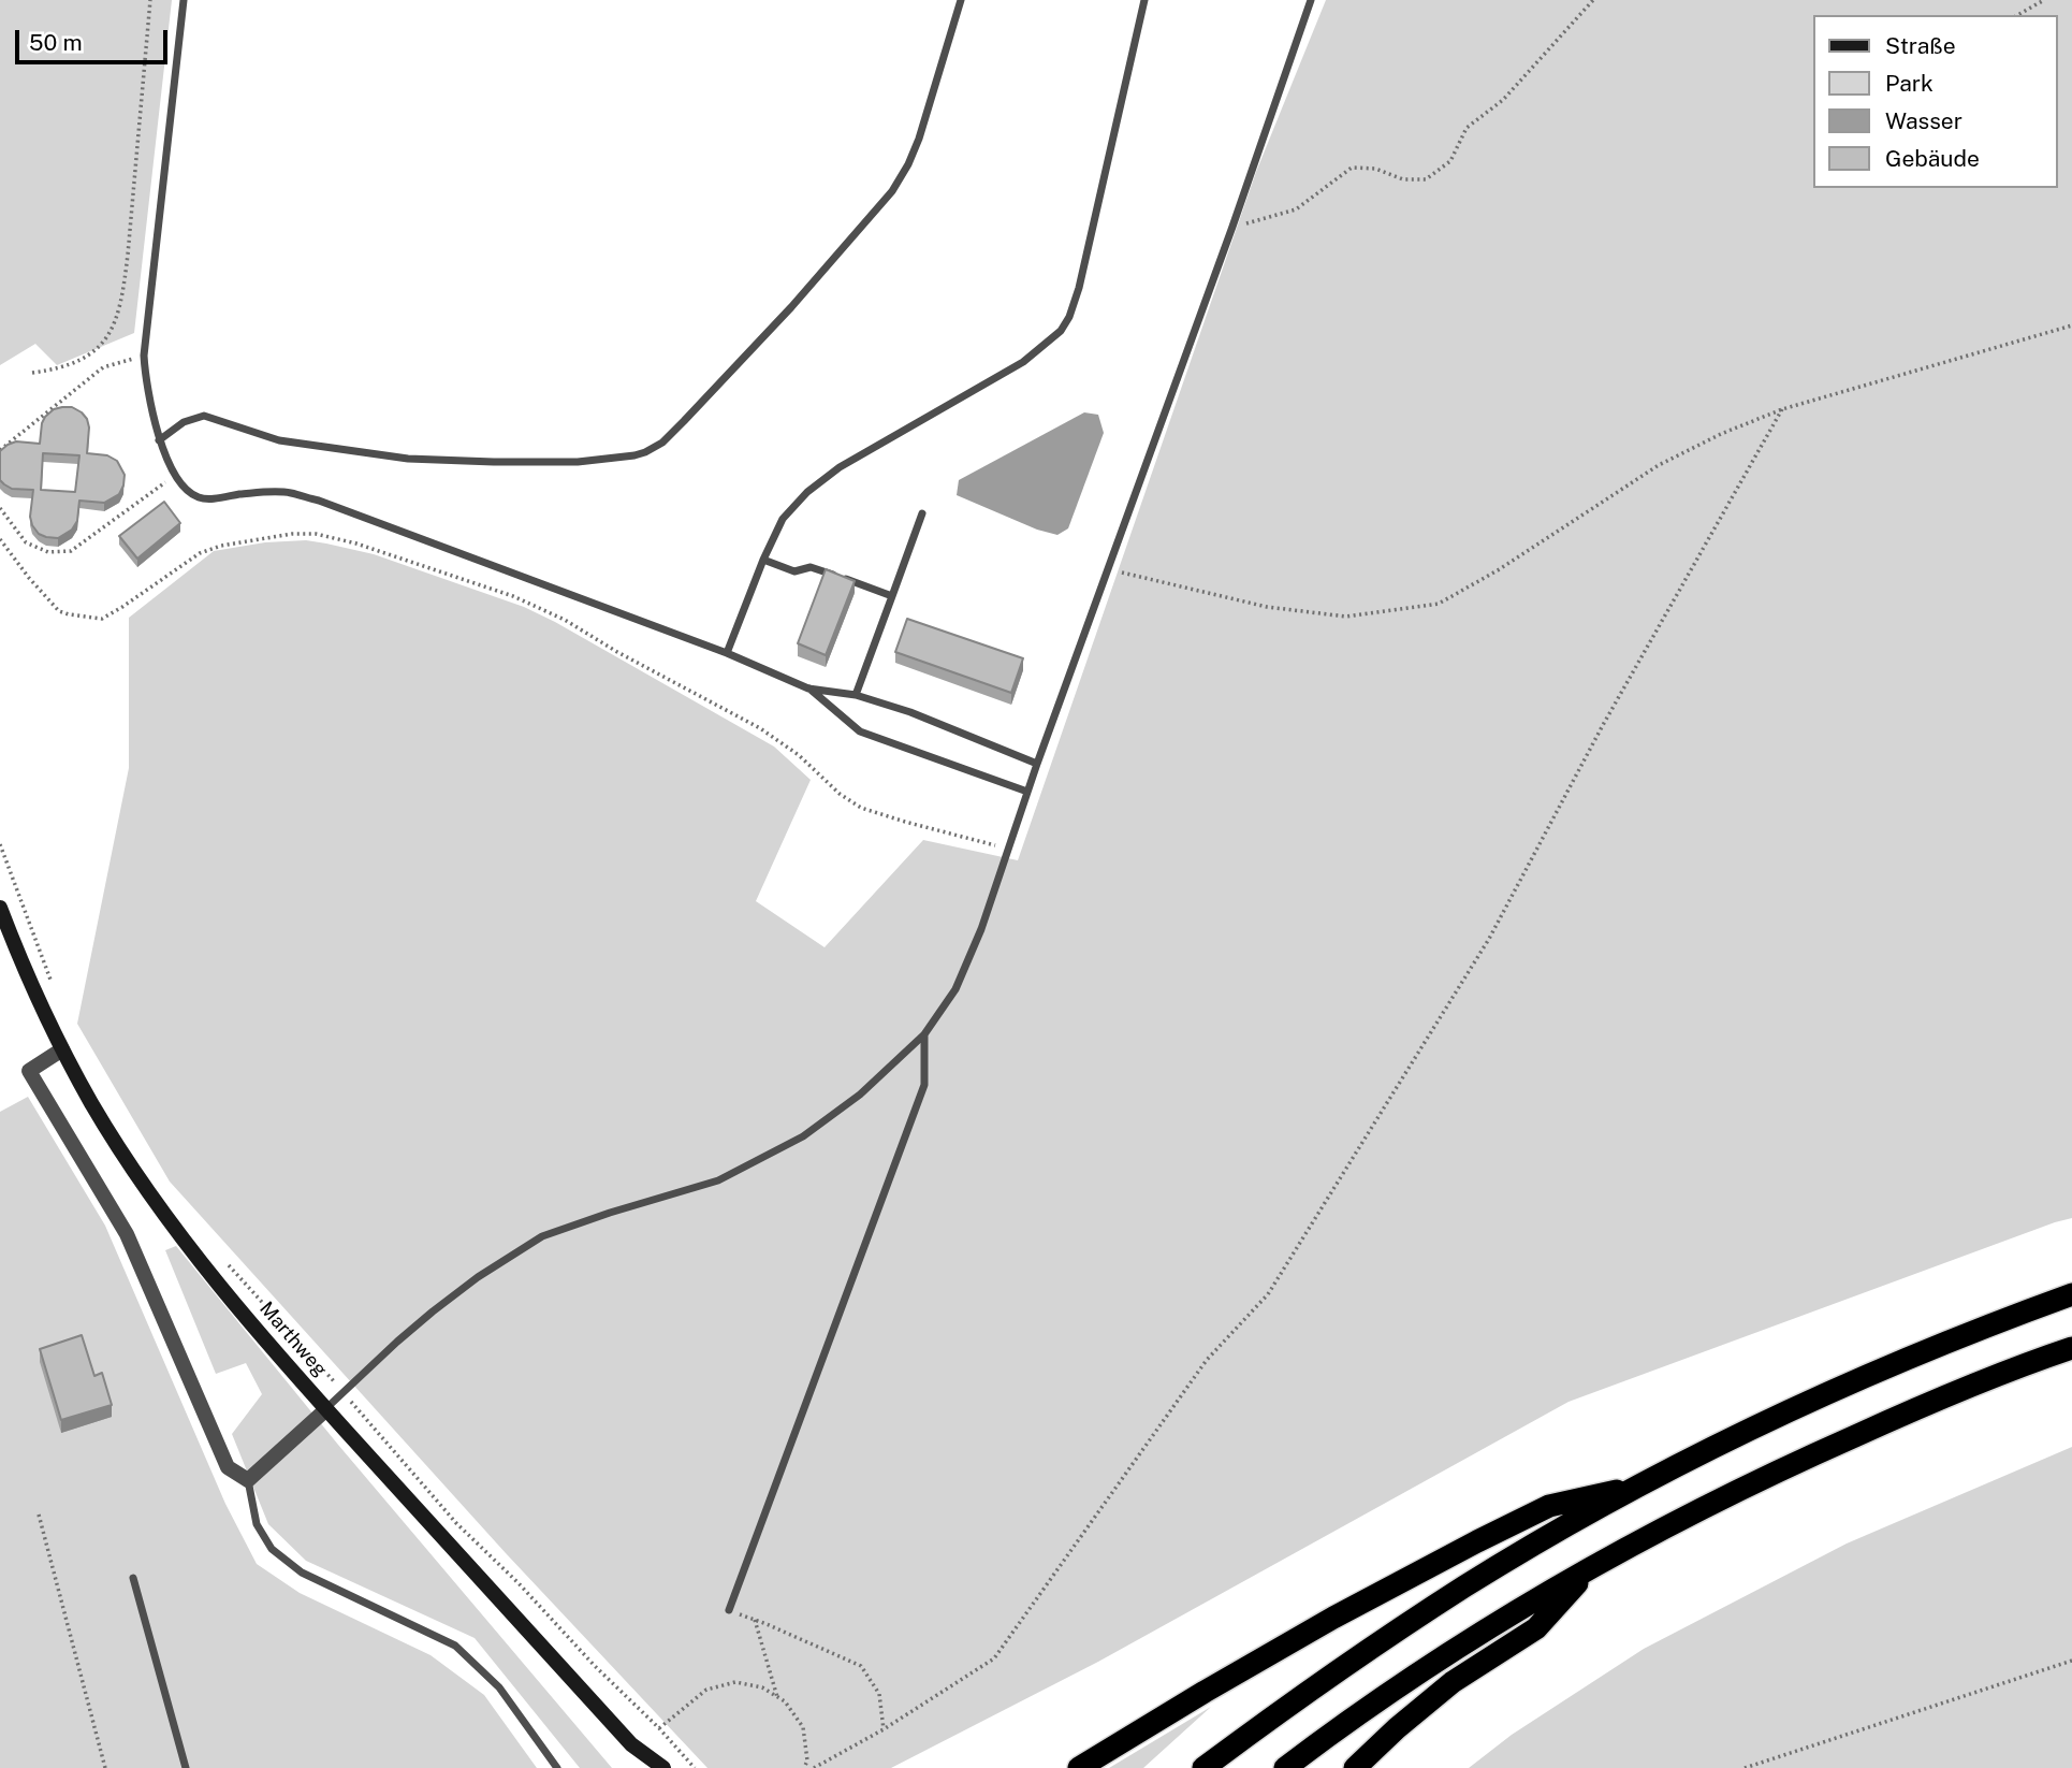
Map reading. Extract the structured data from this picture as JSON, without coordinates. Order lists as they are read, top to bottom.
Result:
{
  "streets": {
    "main road": ["Marthweg"]
  },
  "legend": [
    "Straße",
    "Park",
    "Wasser",
    "Gebäude"
  ],
  "scale_bar": "50 m"
}
